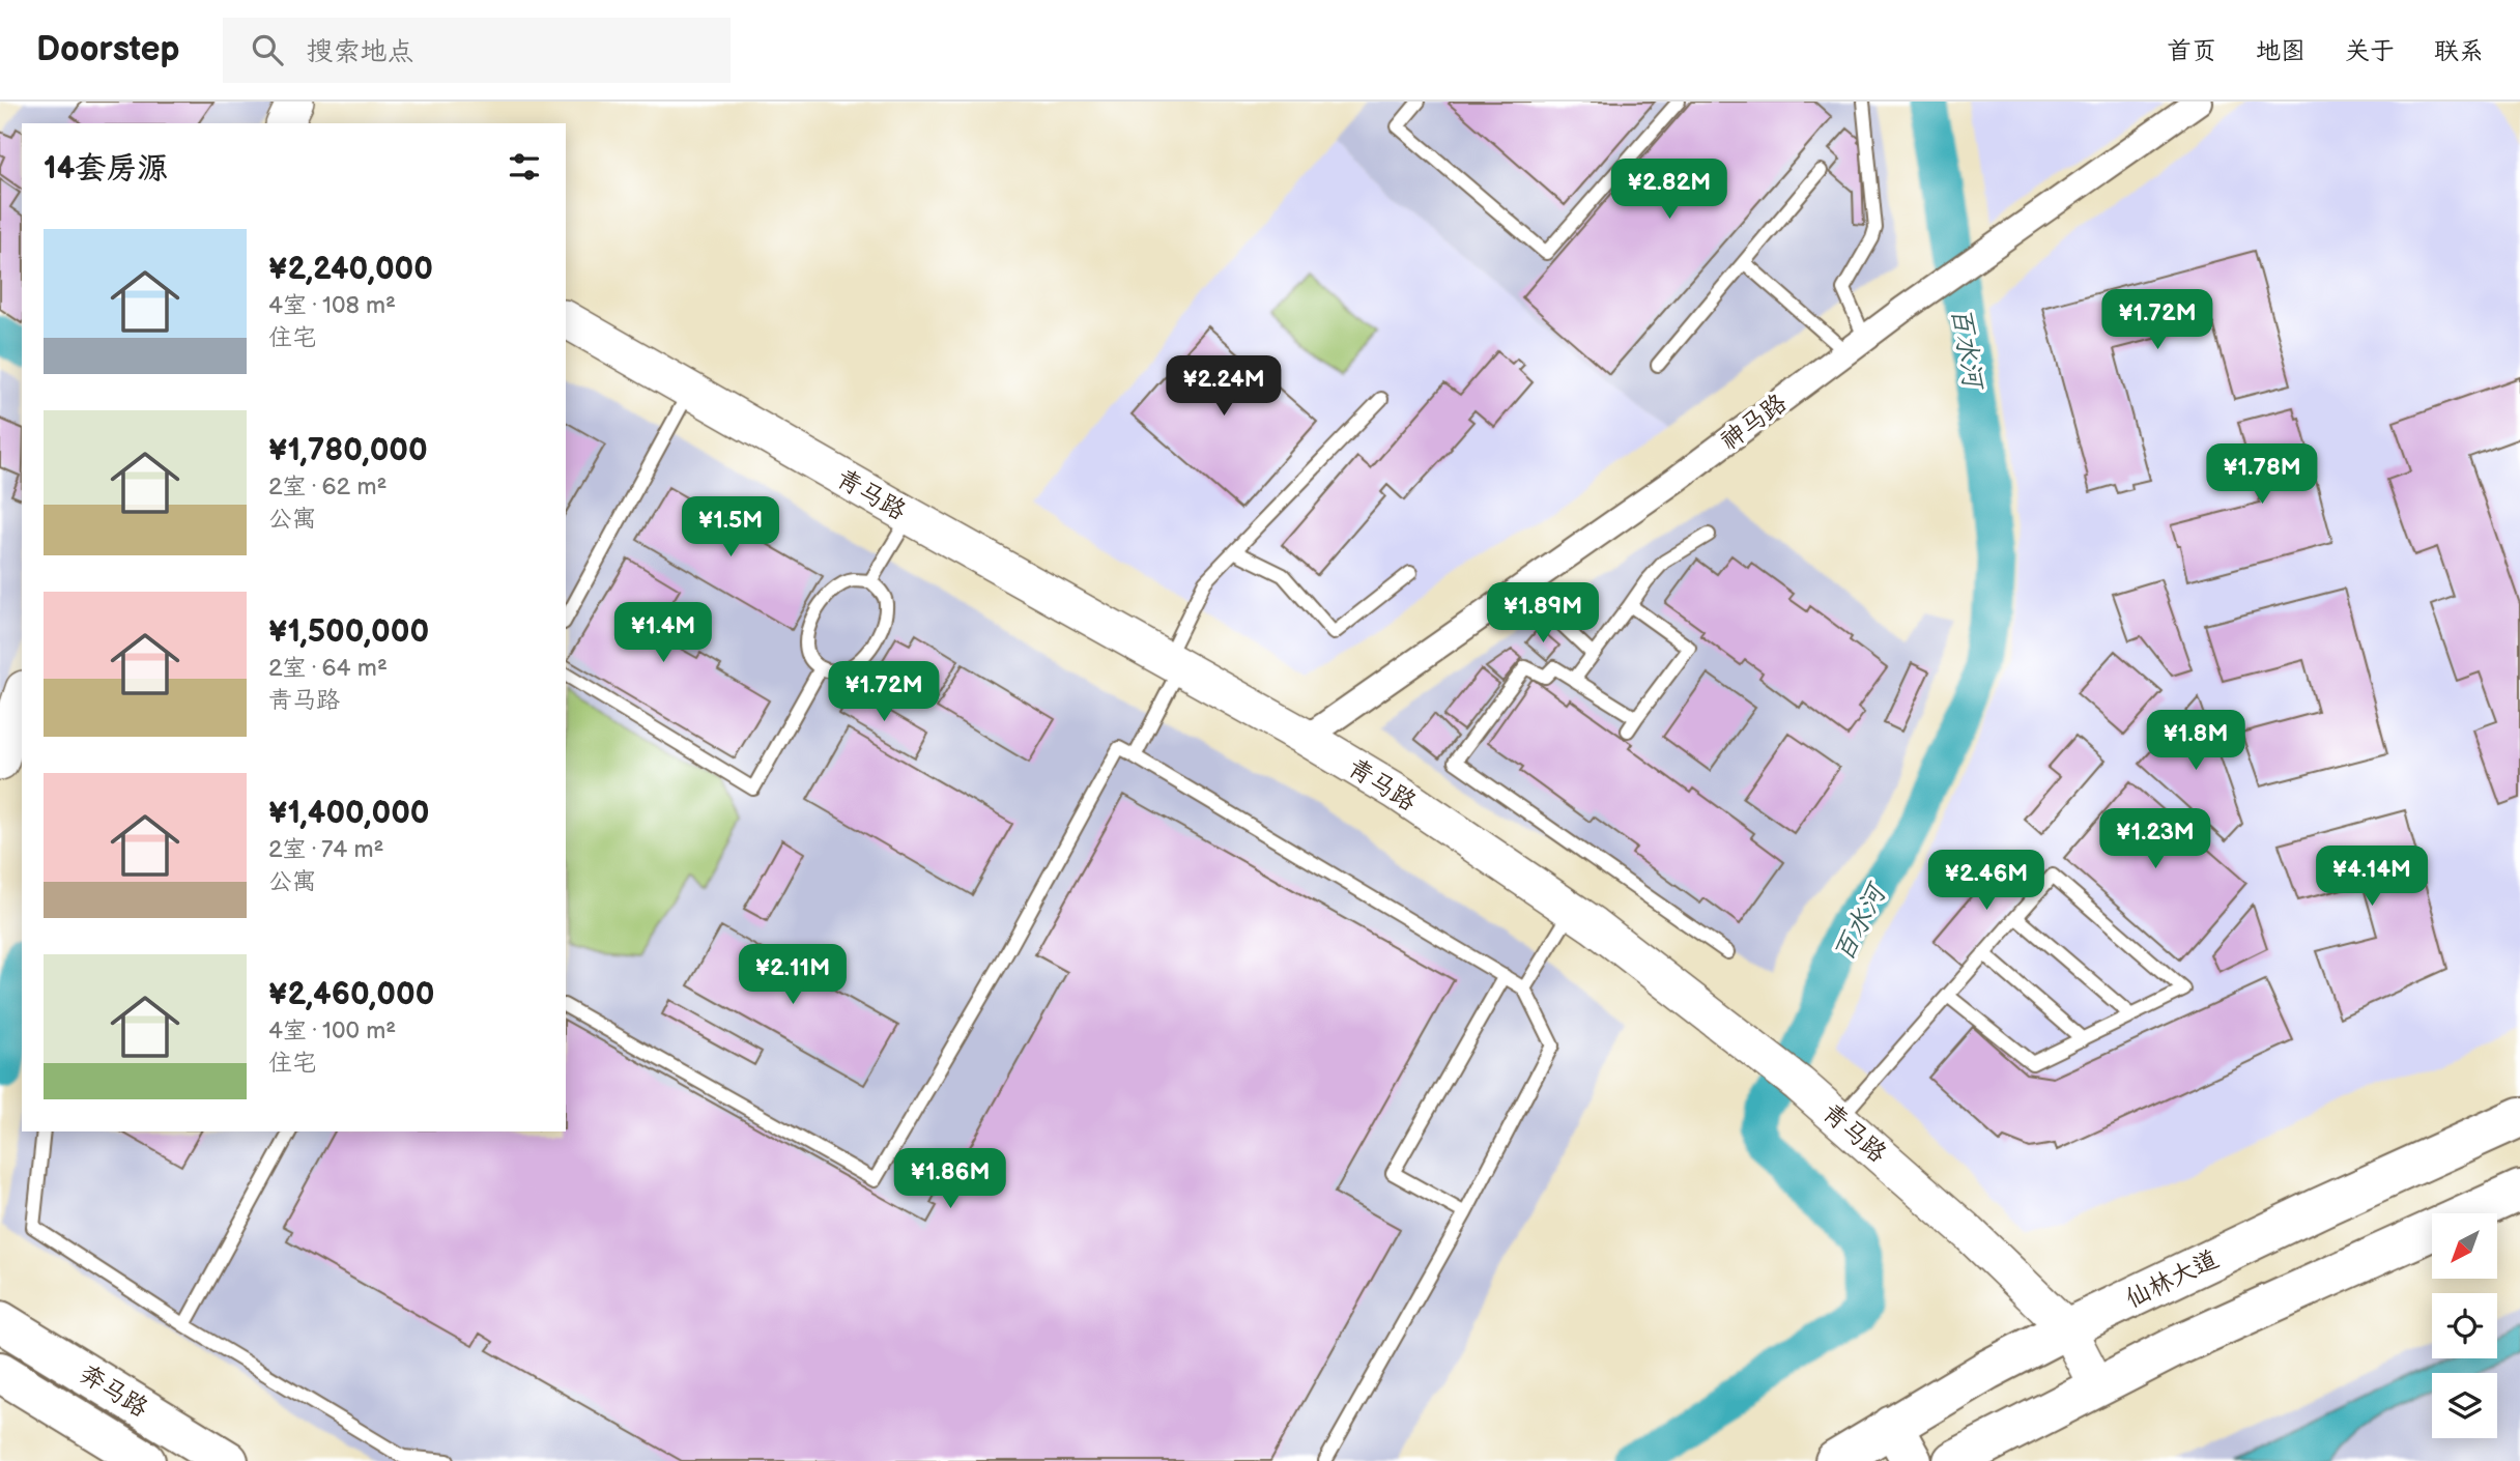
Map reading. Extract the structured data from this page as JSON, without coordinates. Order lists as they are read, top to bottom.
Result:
{
  "streets": {
    "main road": ["仙林大道", "奔马路"],
    "street": ["神马路", "青马路"]
  },
  "crossings": [
    ["神马路", "青马路"],
    ["青马路", "仙林大道"]
  ],
  "water": ["百水河"],
  "north": "bottom left",
  "page": {
    "header": "Doorstep",
    "search": "搜索地点",
    "nav": [
      "首页",
      "地图",
      "关于",
      "联系"
    ],
    "heading": "14套房源",
    "price": [
      "¥2.82M",
      "¥1.72M",
      "¥2.24M",
      "¥1.78M",
      "¥1.5M",
      "¥1.89M",
      "¥1.4M",
      "¥1.72M",
      "¥1.8M",
      "¥1.23M",
      "¥4.14M",
      "¥2.46M",
      "¥2.11M",
      "¥1.86M"
    ],
    "list": [
      {
        "name": "¥2,240,000",
        "note": "4室 · 108 m² · 住宅"
      },
      {
        "name": "¥1,780,000",
        "note": "2室 · 62 m² · 公寓"
      },
      {
        "name": "¥1,500,000",
        "note": "2室 · 64 m² · 青马路"
      },
      {
        "name": "¥1,400,000",
        "note": "2室 · 74 m² · 公寓"
      },
      {
        "name": "¥2,460,000",
        "note": "4室 · 100 m² · 住宅"
      }
    ]
  }
}
